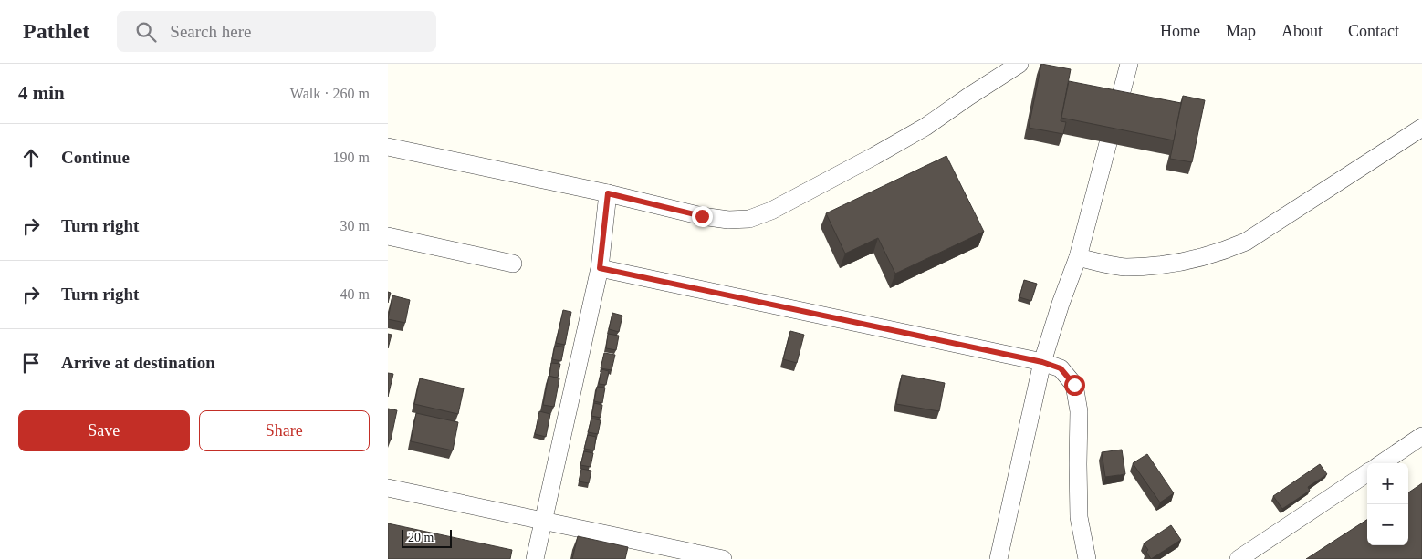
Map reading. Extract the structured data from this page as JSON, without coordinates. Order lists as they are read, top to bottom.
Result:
{
  "scale_bar": "20 m",
  "page": {
    "header": "Pathlet",
    "search": "Search here",
    "nav": [
      "Home",
      "Map",
      "About",
      "Contact"
    ],
    "heading": ["4 min", "Walk · 260 m"],
    "list": [
      ["Continue", "190 m"],
      ["Turn right", "30 m"],
      ["Turn right", "40 m"],
      "Arrive at destination"
    ],
    "buttons": ["Save", "Share"],
    "map_buttons": ["+", "−"],
    "scale": "20 m"
  }
}
